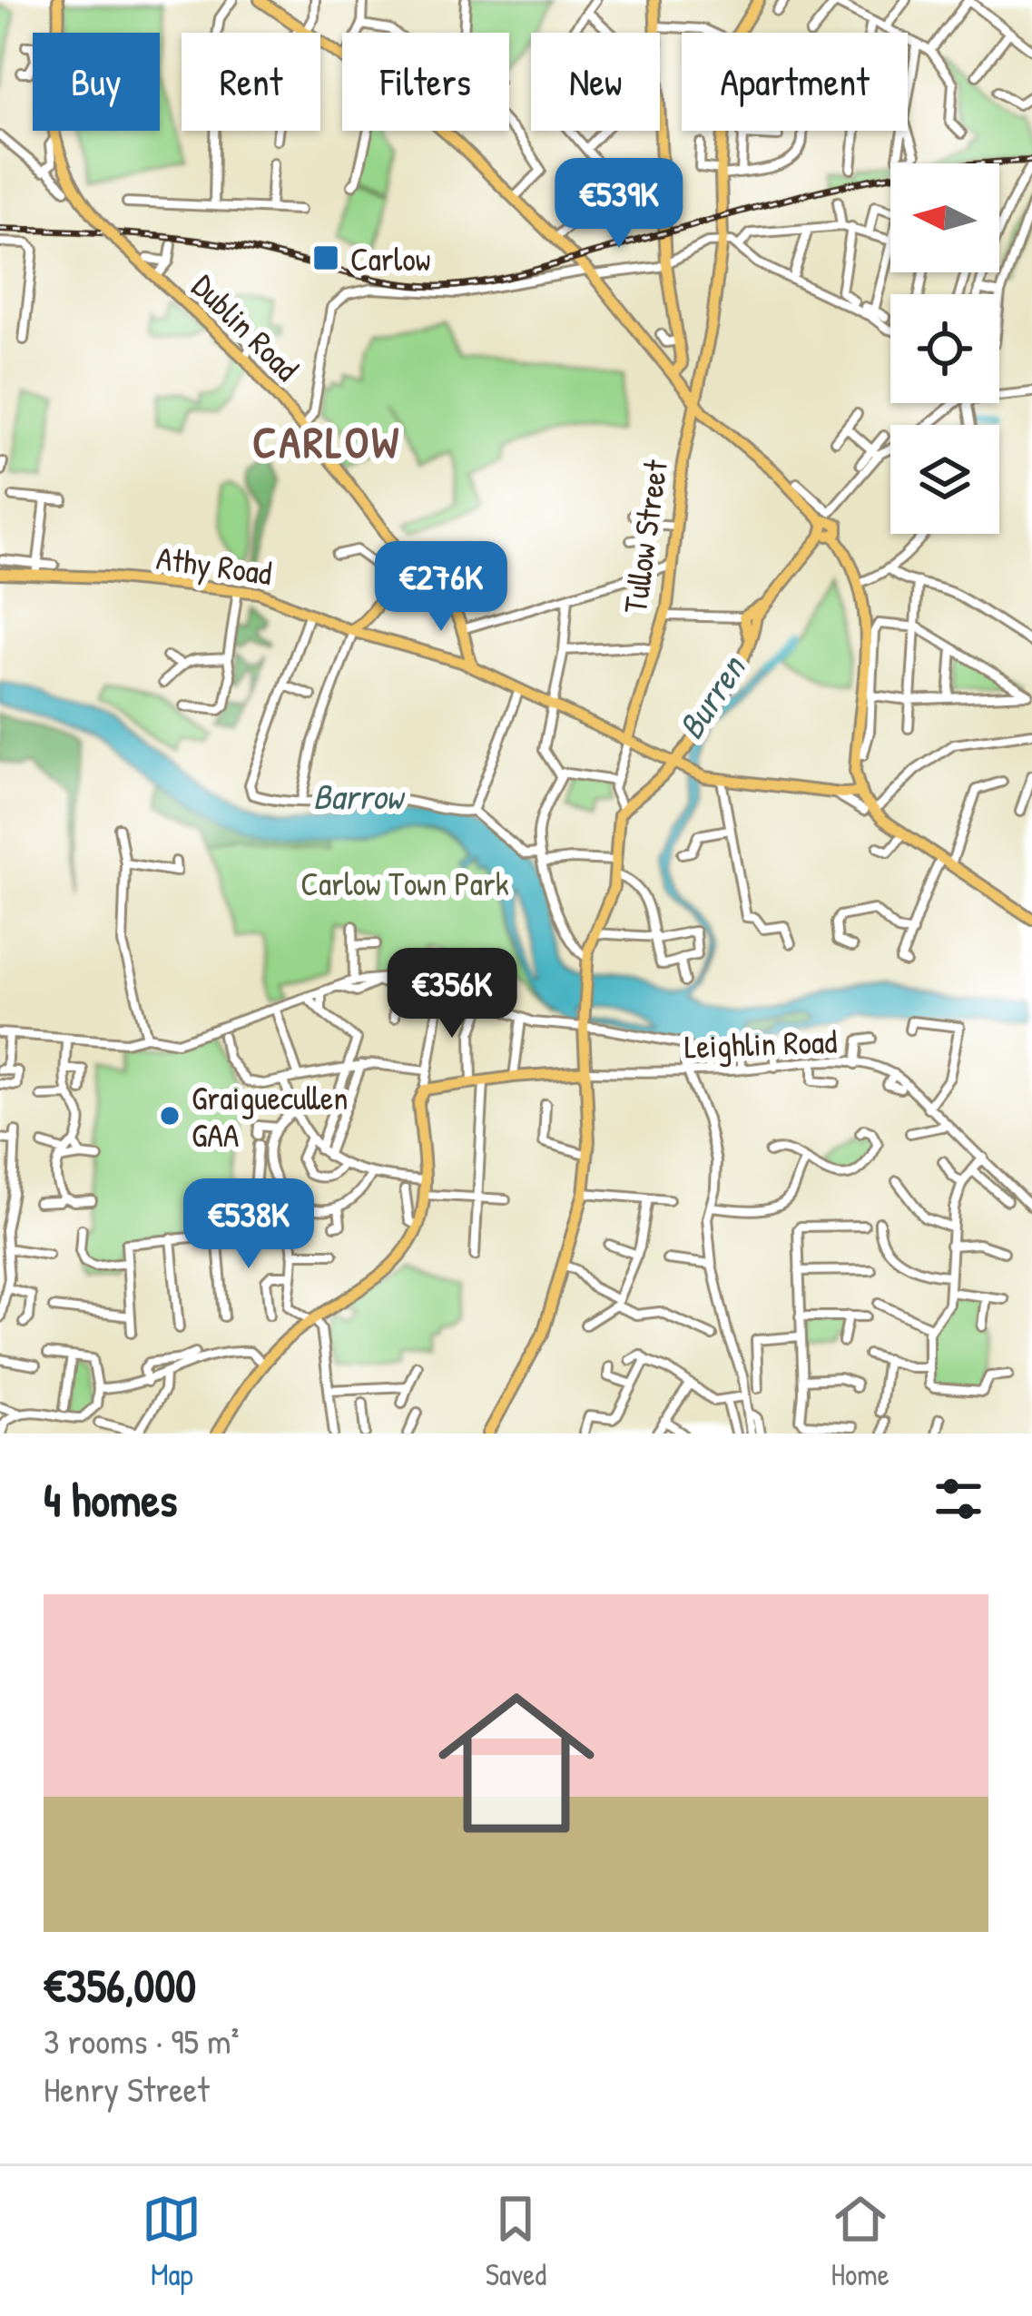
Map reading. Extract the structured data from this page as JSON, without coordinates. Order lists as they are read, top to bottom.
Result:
{
  "streets": {
    "main road": ["Dublin Road", "Tullow Street", "Athy Road"],
    "street": ["Leighlin Road"]
  },
  "crossings": [
    ["Dublin Road", "Tullow Street"],
    ["Dublin Road", "Athy Road"],
    ["Tullow Street", "Athy Road"]
  ],
  "districts": ["CARLOW"],
  "water": ["Burren", "Barrow"],
  "parks": ["Carlow Town Park"],
  "places": {
    "transit": ["Carlow"],
    "other": ["Graiguecullen GAA"]
  },
  "north": "left",
  "page": {
    "chip": [
      "Buy",
      "Rent",
      "Filters",
      "New",
      "Apartment"
    ],
    "price": [
      "€539K",
      "€276K",
      "€356K",
      "€538K"
    ],
    "heading": "4 homes",
    "list": [
      {
        "name": "€356,000",
        "note": "3 rooms · 95 m² · Henry Street"
      }
    ],
    "tabs": ["Map", "Saved", "Home"]
  }
}
